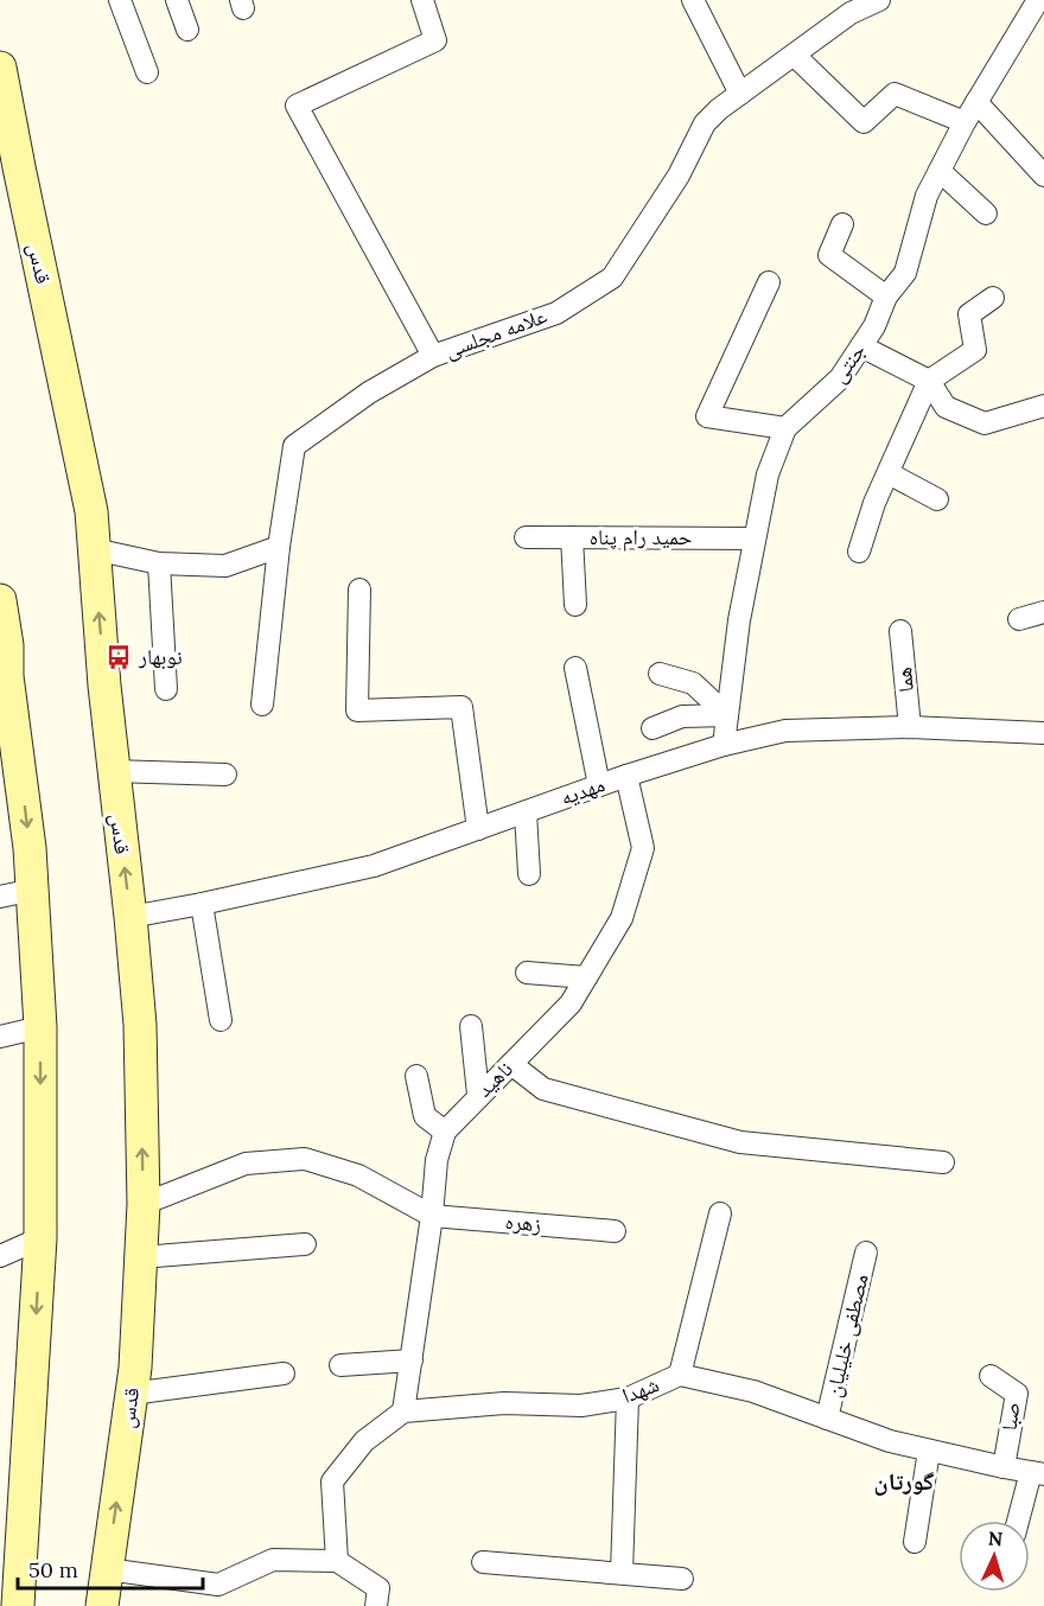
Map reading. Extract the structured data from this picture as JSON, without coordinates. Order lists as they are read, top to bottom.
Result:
{
  "streets": {
    "main road": ["قدس"],
    "street": [
      "علامه مجلسی",
      "جنتی",
      "حمید رام پناه",
      "هما",
      "مهدیه",
      "ناهید",
      "زهره",
      "مصطفی خلیلیان",
      "شهدا",
      "صبا"
    ]
  },
  "crossings": [
    ["قدس", "مهدیه"],
    ["جنتی", "حمید رام پناه"],
    ["جنتی", "مهدیه"],
    ["هما", "مهدیه"],
    ["مهدیه", "ناهید"],
    ["ناهید", "زهره"],
    ["ناهید", "شهدا"],
    ["مصطفی خلیلیان", "شهدا"],
    ["شهدا", "صبا"]
  ],
  "districts": ["گورتان"],
  "places": {
    "bus stop": ["نوبهار"]
  },
  "scale_bar": "50 m",
  "north": "top"
}
